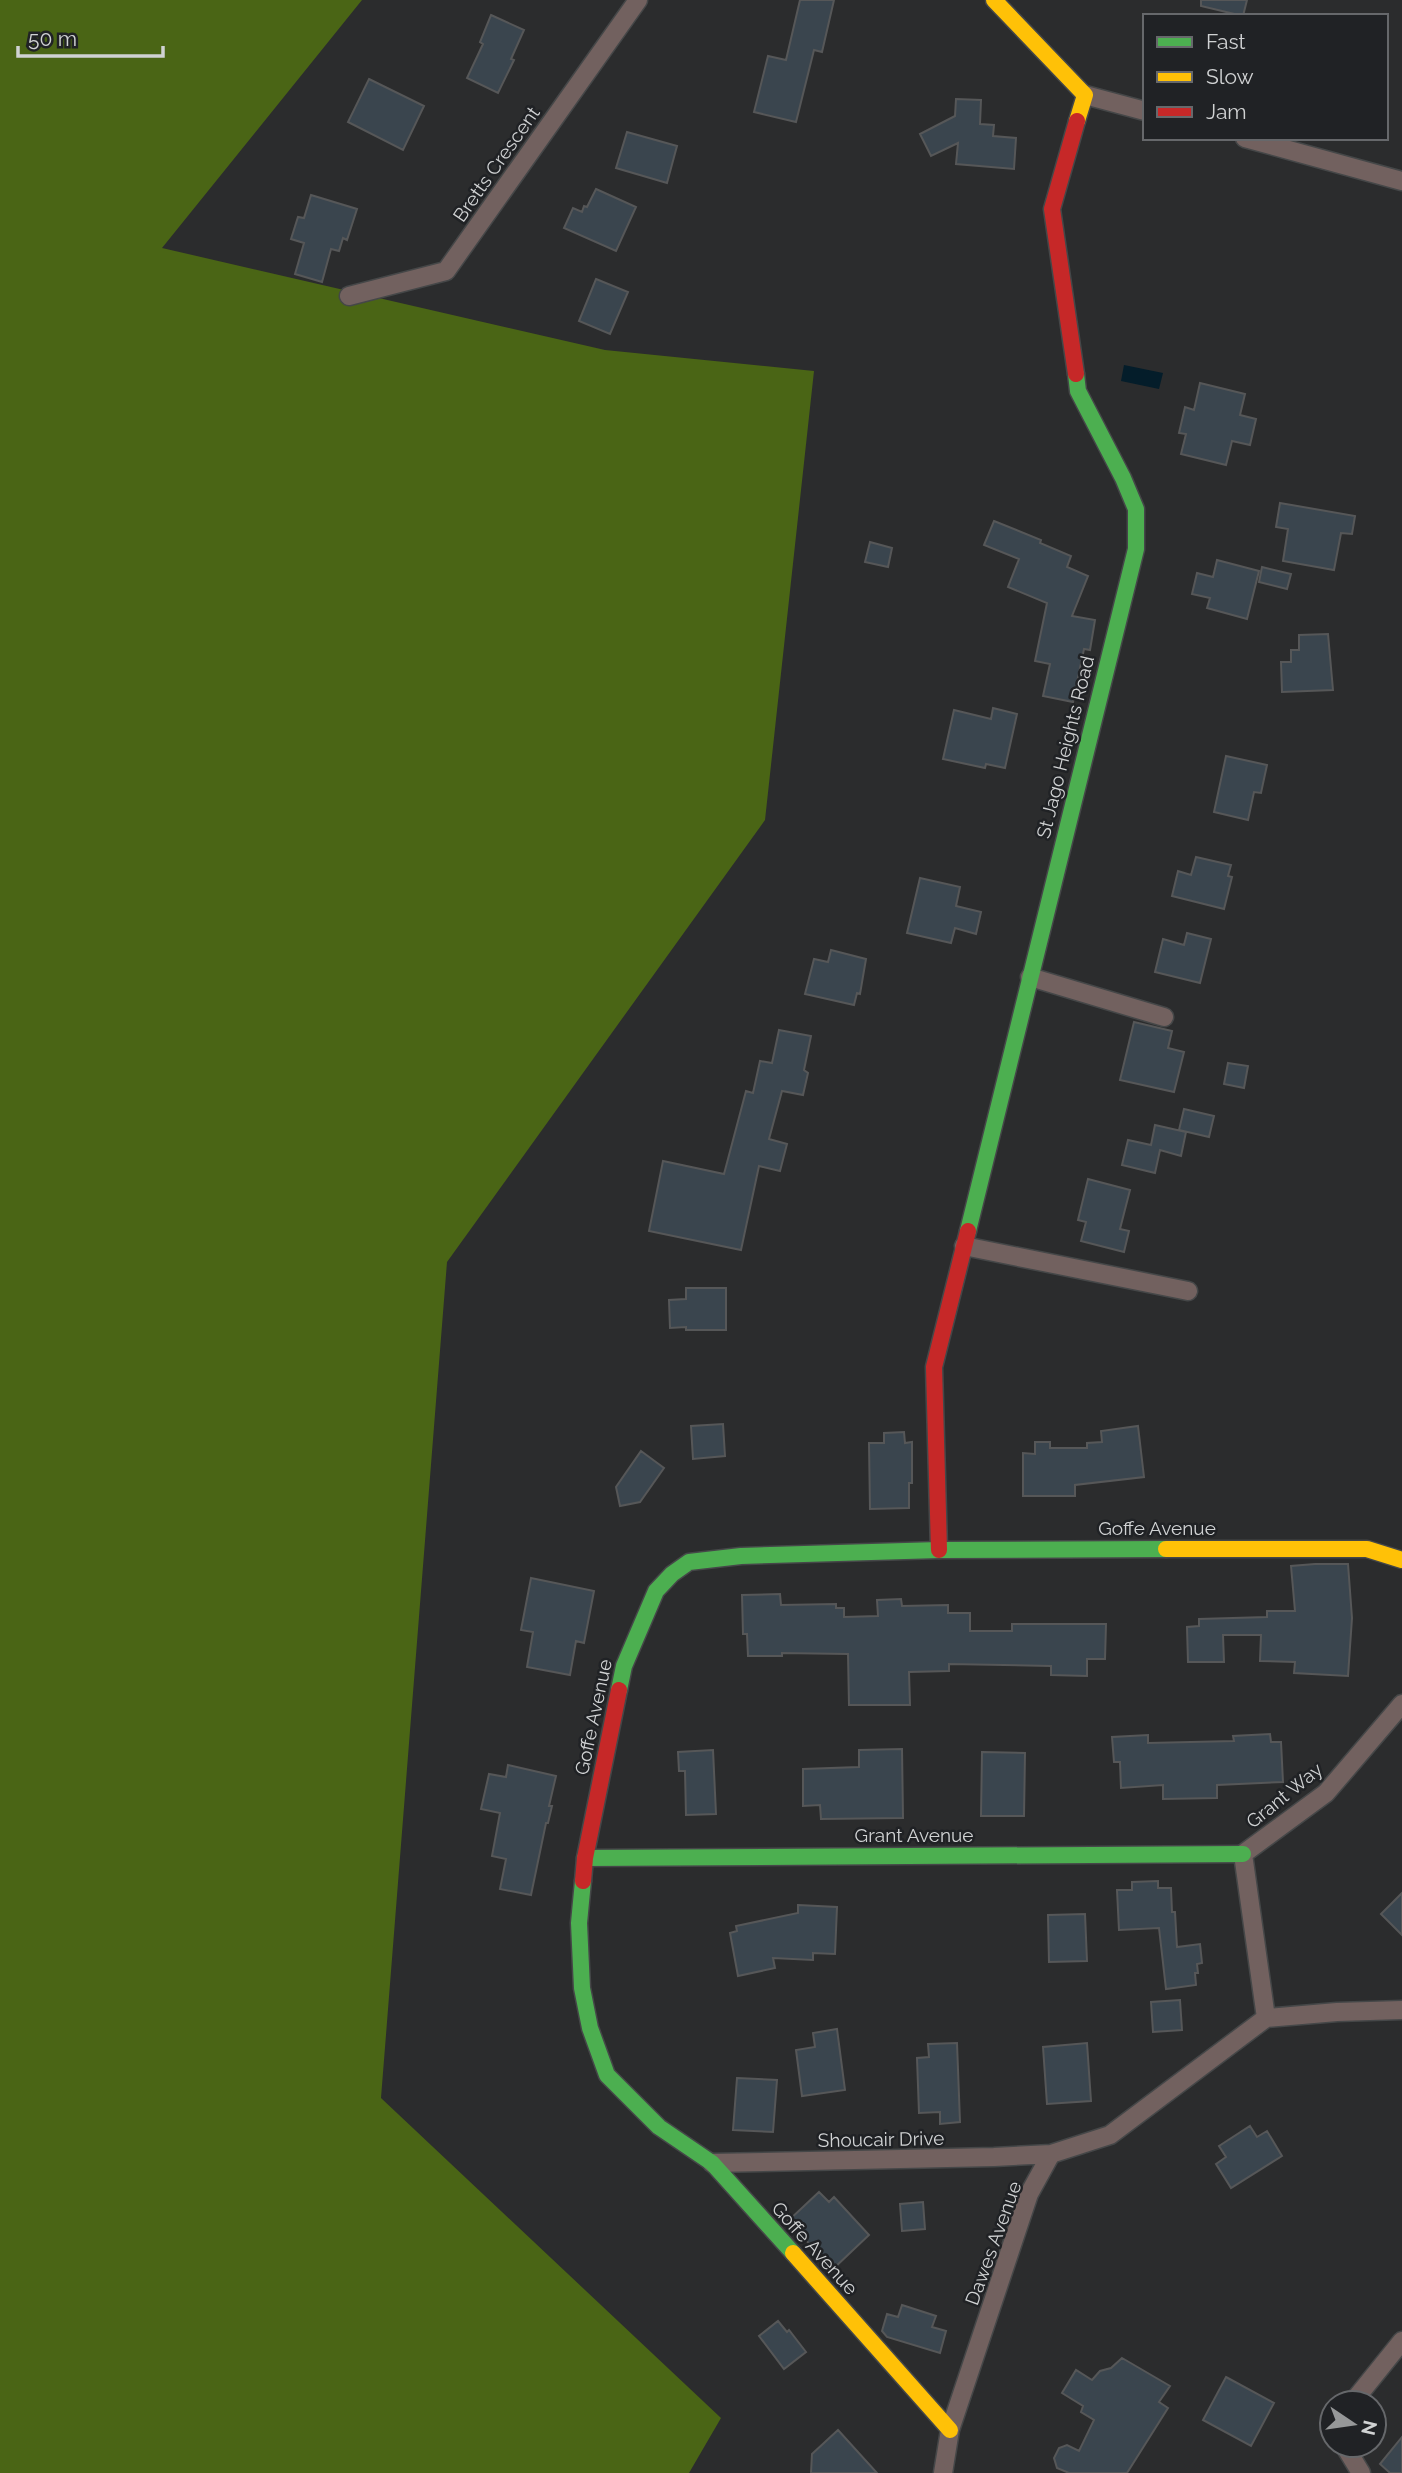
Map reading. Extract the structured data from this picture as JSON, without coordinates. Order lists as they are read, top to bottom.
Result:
{
  "streets": {
    "street": [
      "Bretts Crescent",
      "St Jago Heights Road",
      "Goffe Avenue",
      "Grant Way",
      "Grant Avenue",
      "Shoucair Drive",
      "Dawes Avenue"
    ]
  },
  "crossings": [
    ["St Jago Heights Road", "Goffe Avenue"],
    ["Goffe Avenue", "Grant Avenue"],
    ["Goffe Avenue", "Shoucair Drive"],
    ["Goffe Avenue", "Dawes Avenue"],
    ["Grant Way", "Grant Avenue"],
    ["Shoucair Drive", "Dawes Avenue"]
  ],
  "legend": ["Fast", "Slow", "Jam"],
  "scale_bar": "50 m",
  "north": "right"
}
